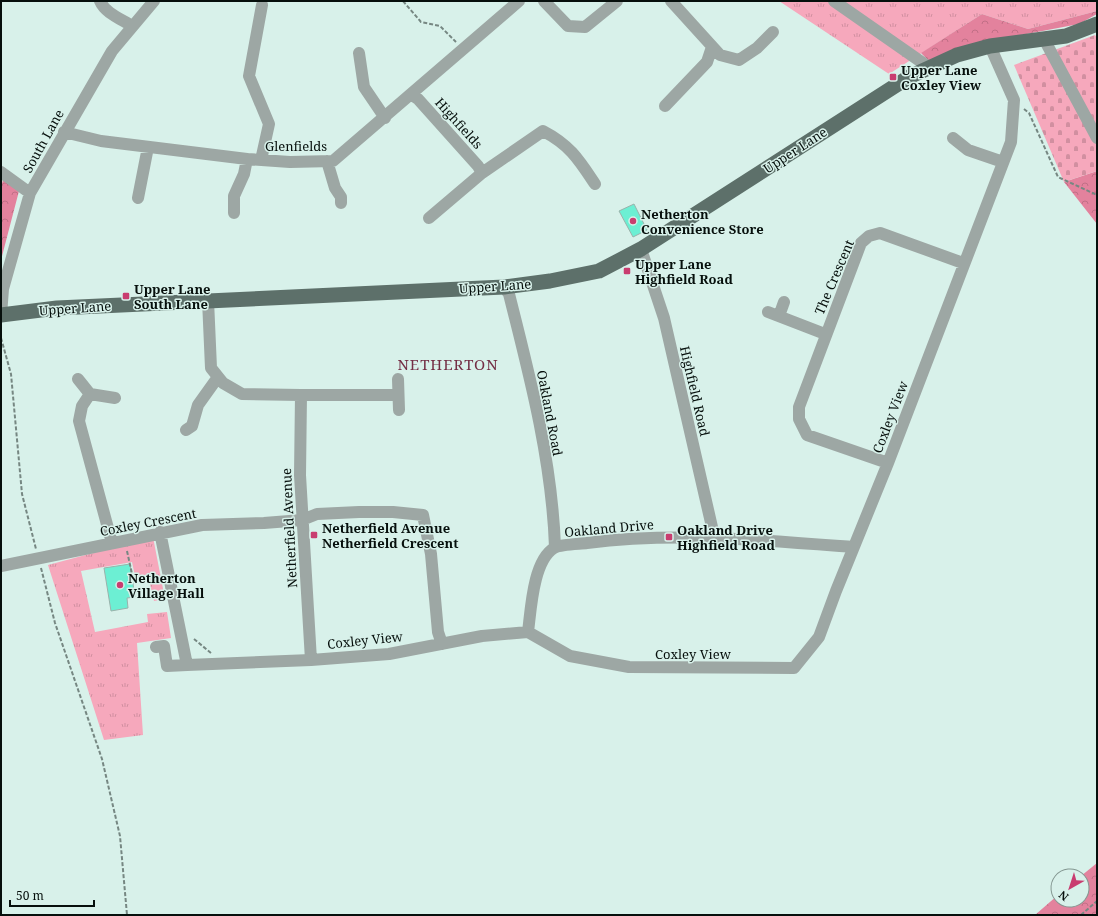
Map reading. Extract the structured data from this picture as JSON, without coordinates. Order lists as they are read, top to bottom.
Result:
{
  "streets": {
    "main road": ["Upper Lane"],
    "street": [
      "Highfields",
      "South Lane",
      "Glenfields",
      "The Crescent",
      "Highfield Road",
      "Oakland Road",
      "Coxley View",
      "Coxley Crescent",
      "Netherfield Avenue",
      "Oakland Drive"
    ]
  },
  "crossings": [
    ["Highfields", "Glenfields"],
    ["South Lane", "Glenfields"],
    ["South Lane", "Upper Lane"],
    ["Upper Lane", "Highfield Road"],
    ["Upper Lane", "Oakland Road"],
    ["Upper Lane", "Coxley View"],
    ["The Crescent", "Coxley View"],
    ["Highfield Road", "Oakland Drive"],
    ["Oakland Road", "Oakland Drive"],
    ["Coxley View", "Coxley Crescent"],
    ["Coxley View", "Netherfield Avenue"],
    ["Coxley View", "Oakland Drive"],
    ["Coxley Crescent", "Netherfield Avenue"]
  ],
  "districts": ["NETHERTON"],
  "places": {
    "transit": [
      "Upper Lane Coxley View",
      "Upper Lane Highfield Road",
      "Upper Lane South Lane",
      "Netherfield Avenue Netherfield Crescent",
      "Oakland Drive Highfield Road"
    ],
    "other": ["Netherton Convenience Store", "Netherton Village Hall"]
  },
  "scale_bar": "50 m",
  "north": "bottom left"
}
